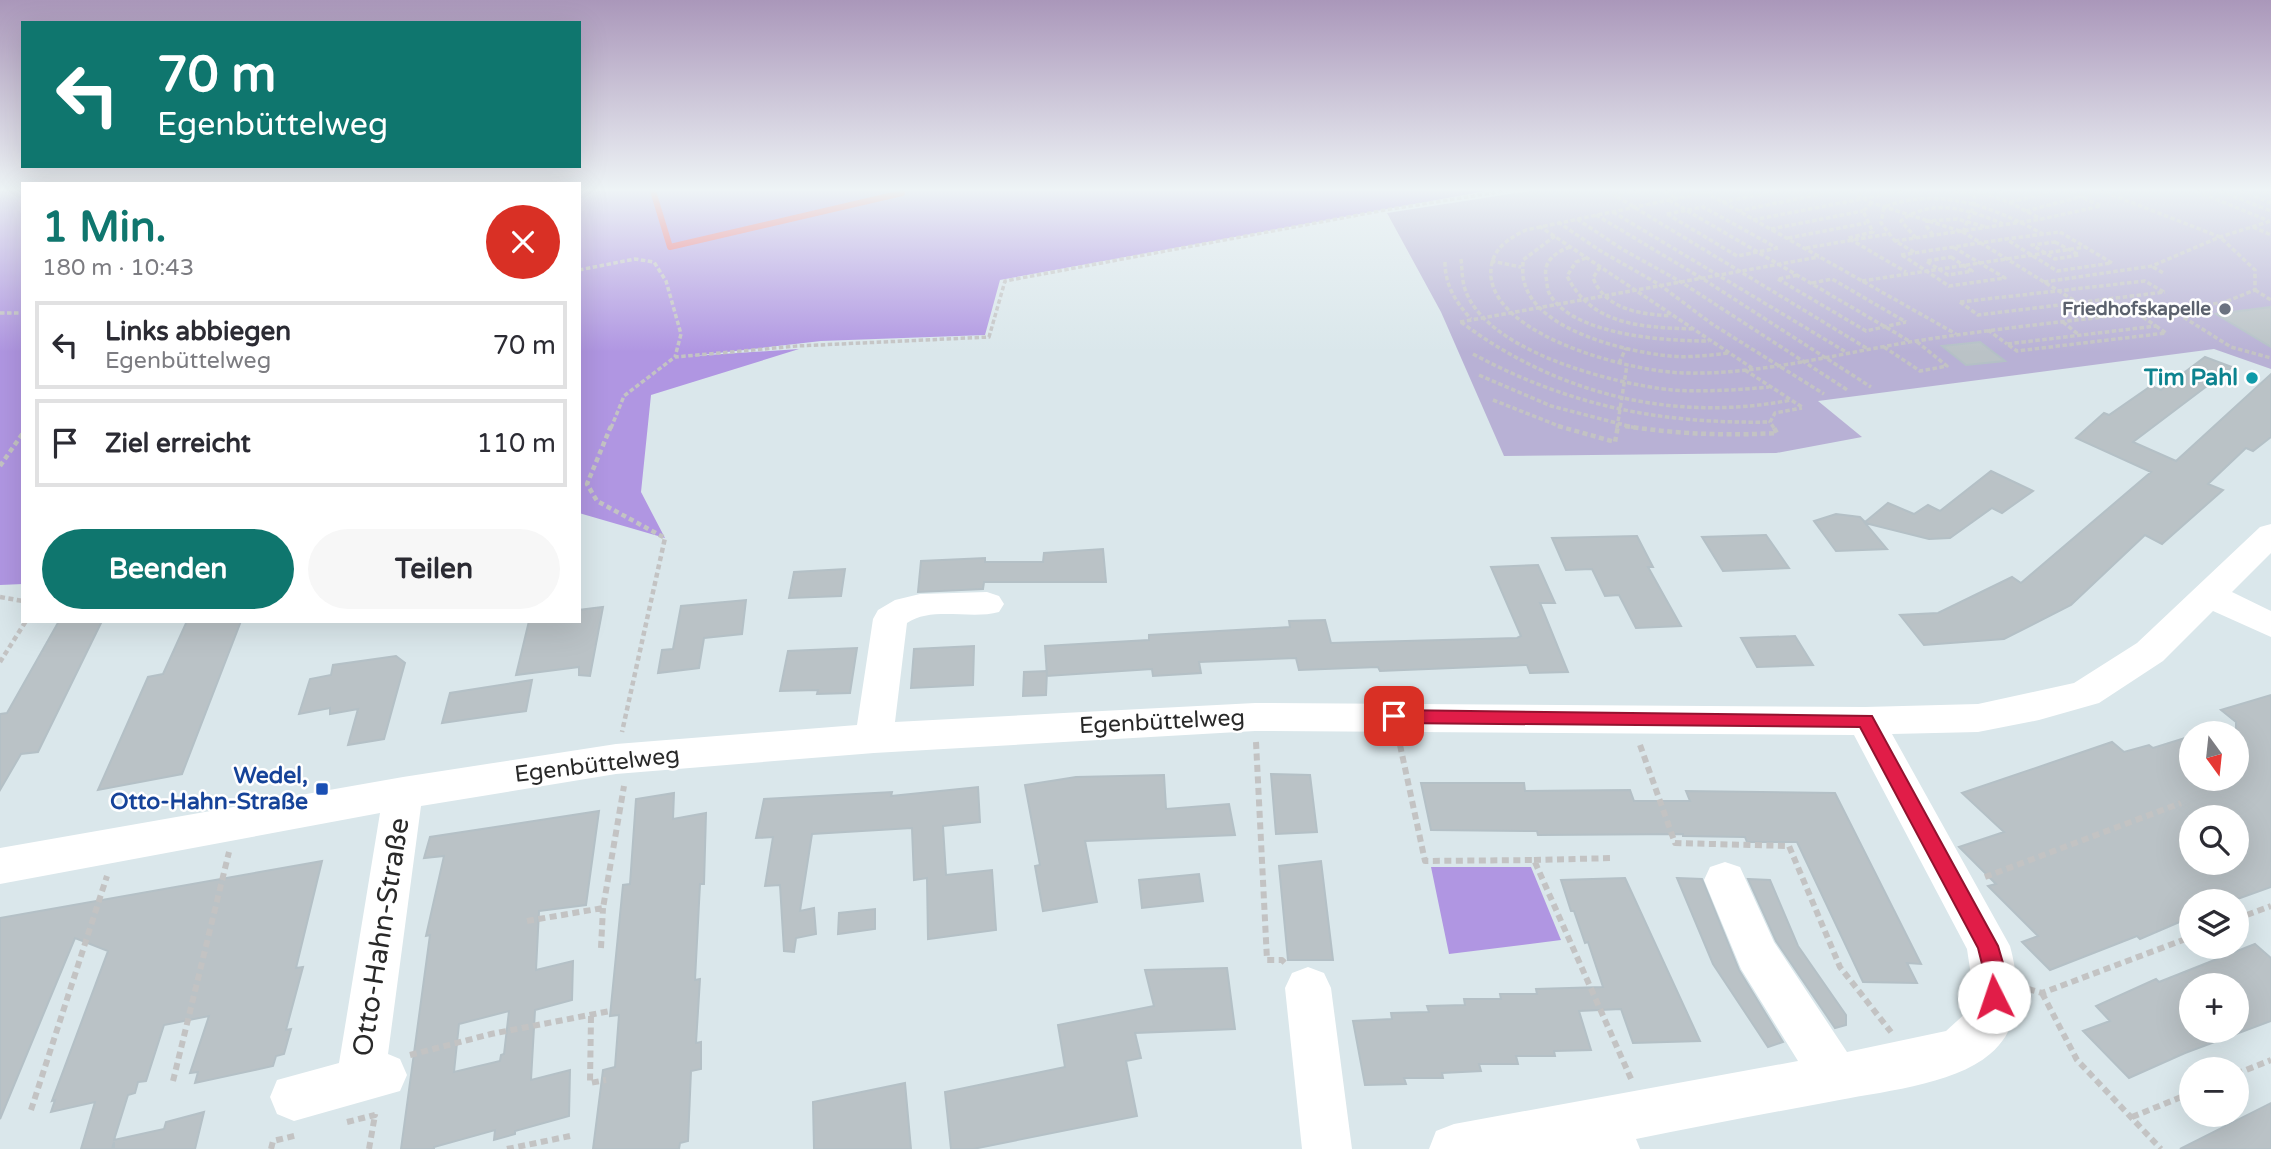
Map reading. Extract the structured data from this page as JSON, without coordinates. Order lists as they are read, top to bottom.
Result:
{
  "streets": {
    "street": ["Egenbüttelweg", "Otto-Hahn-Straße"]
  },
  "crossings": [
    ["Egenbüttelweg", "Otto-Hahn-Straße"]
  ],
  "places": {
    "other": ["Friedhofskapelle", "Tim Pahl"],
    "transit": ["Wedel, Otto-Hahn-Straße"]
  },
  "north": "bottom",
  "page": {
    "turn": ["70 m", "Egenbüttelweg"],
    "heading": ["1 Min.", "180 m · 10:43"],
    "list": [
      {
        "name": "Links abbiegen",
        "note": "Egenbüttelweg",
        "value": "70 m"
      },
      {
        "name": "Ziel erreicht",
        "value": "110 m"
      }
    ],
    "buttons": ["Beenden", "Teilen"],
    "map_buttons": ["+", "−"]
  }
}
